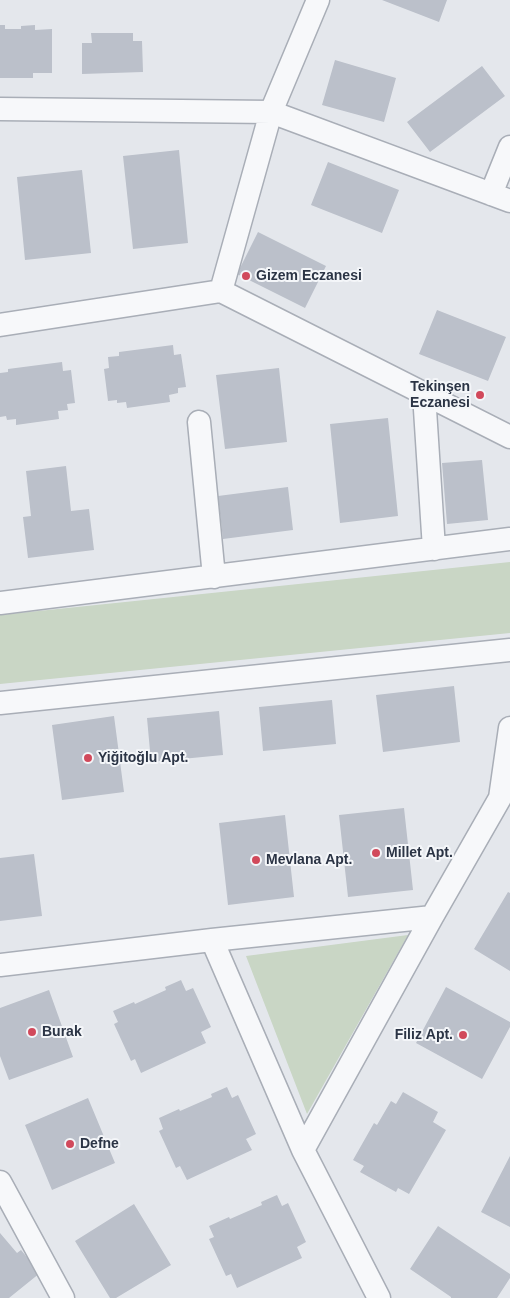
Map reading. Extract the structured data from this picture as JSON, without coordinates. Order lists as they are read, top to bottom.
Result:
{
  "places": [
    "Gizem Eczanesi",
    "Tekinşen Eczanesi",
    "Yiğitoğlu Apt.",
    "Millet Apt.",
    "Mevlana Apt.",
    "Burak",
    "Filiz Apt.",
    "Defne"
  ]
}
